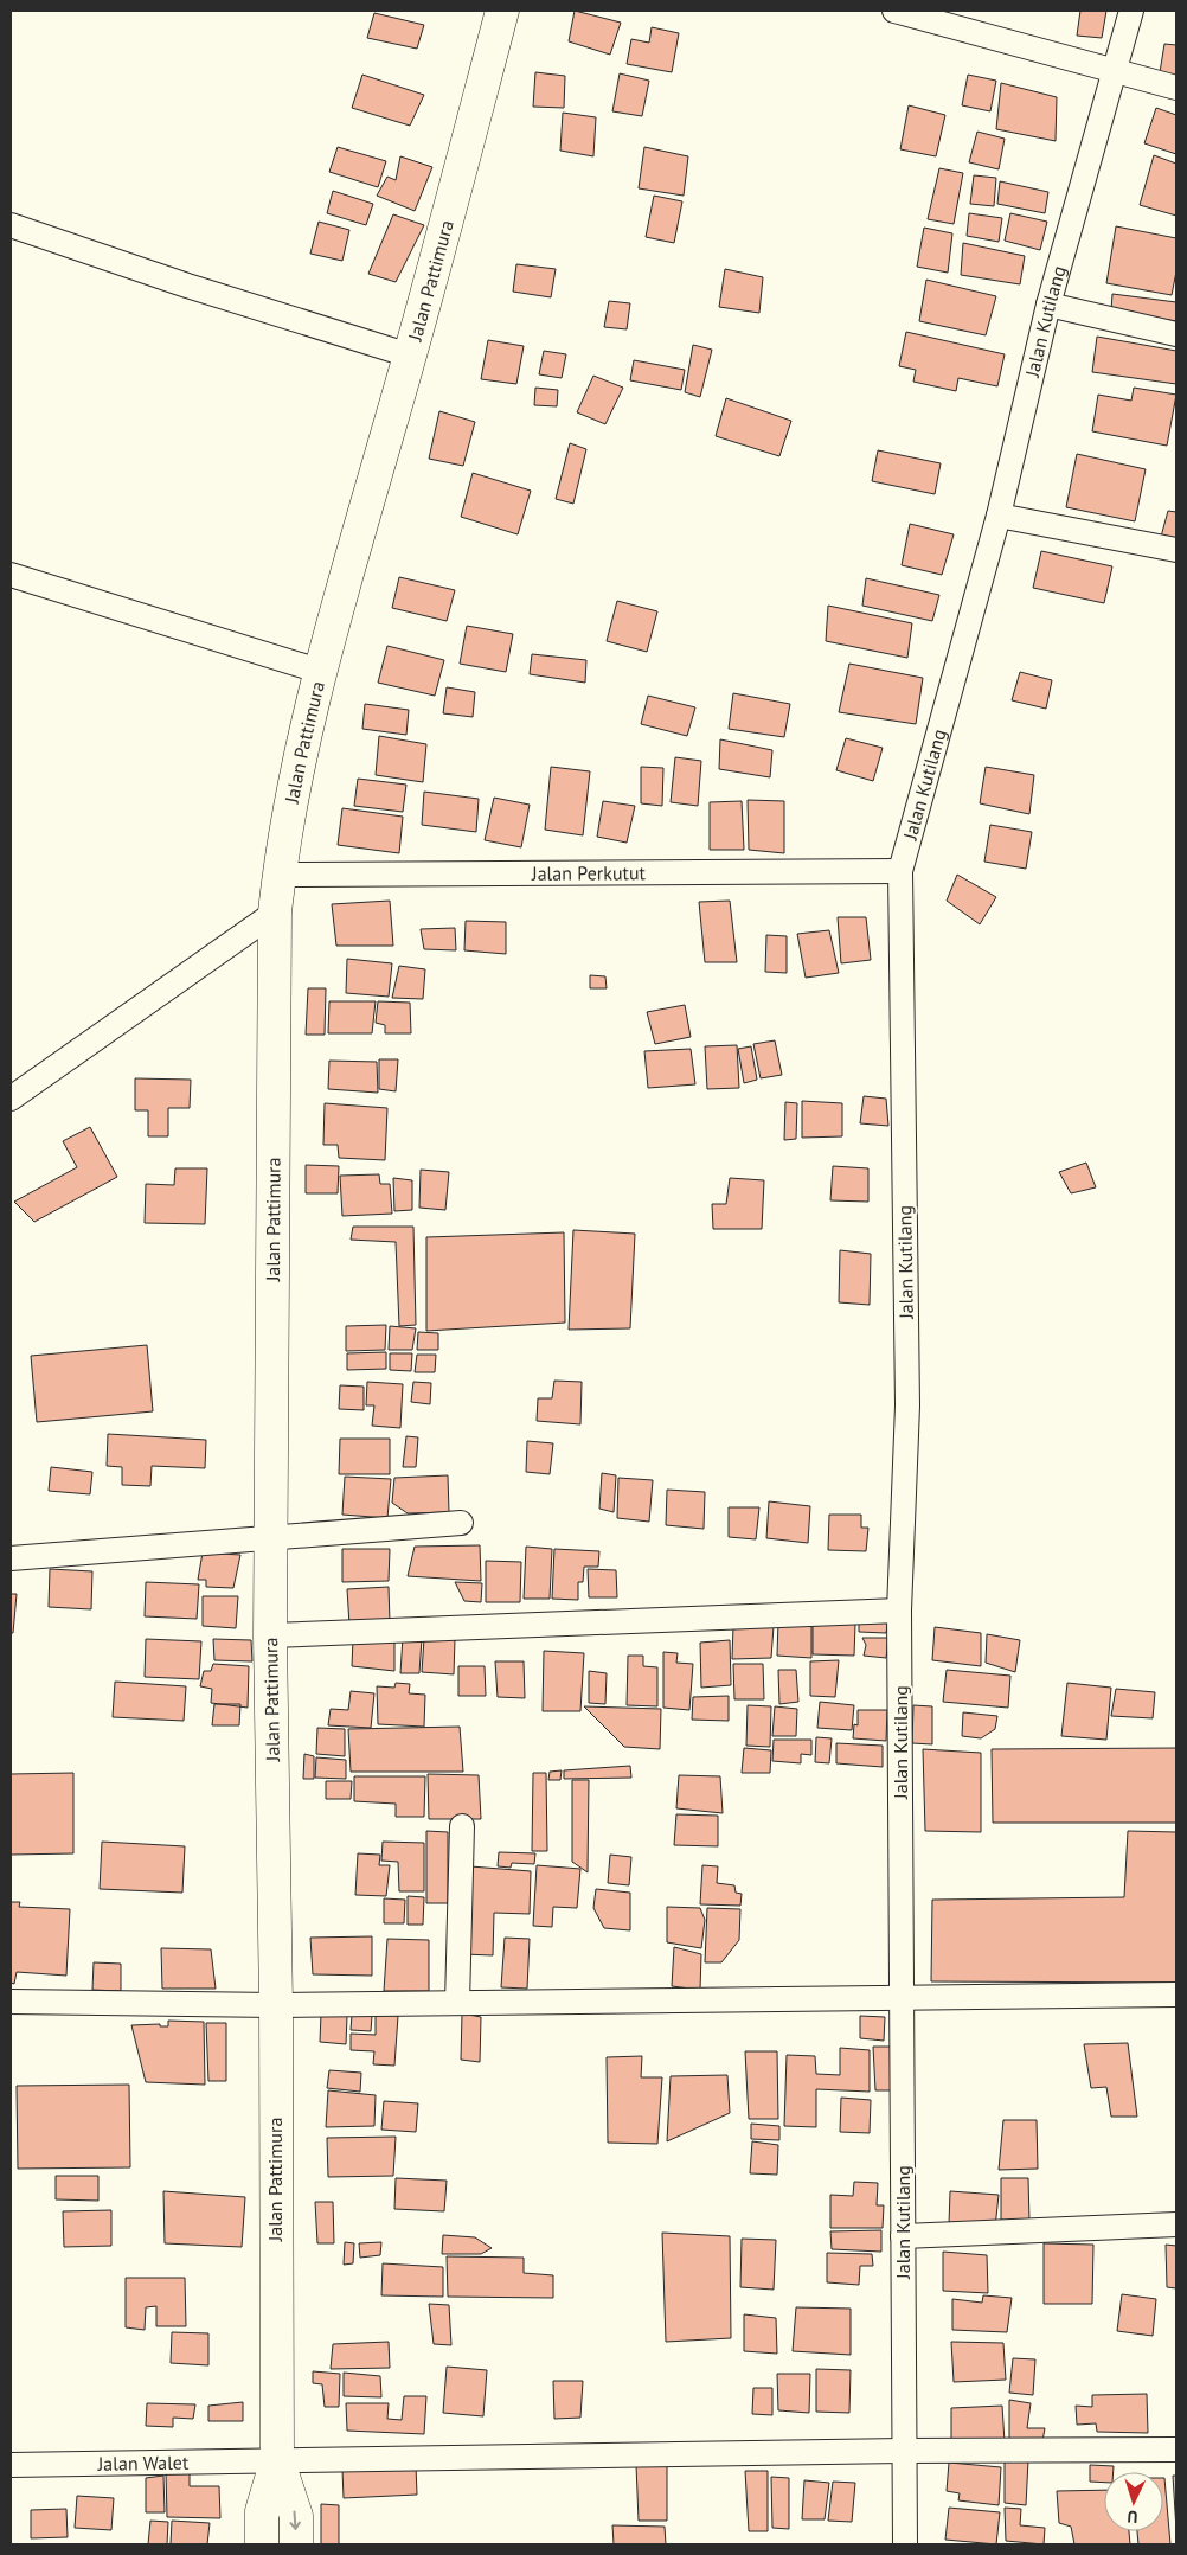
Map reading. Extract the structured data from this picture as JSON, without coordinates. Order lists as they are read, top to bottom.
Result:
{
  "streets": {
    "main road": ["Jalan Pattimura"],
    "street": ["Jalan Kutilang", "Jalan Perkutut", "Jalan Walet"]
  },
  "crossings": [
    ["Jalan Pattimura", "Jalan Perkutut"],
    ["Jalan Pattimura", "Jalan Walet"],
    ["Jalan Kutilang", "Jalan Perkutut"],
    ["Jalan Kutilang", "Jalan Walet"]
  ],
  "north": "bottom"
}
